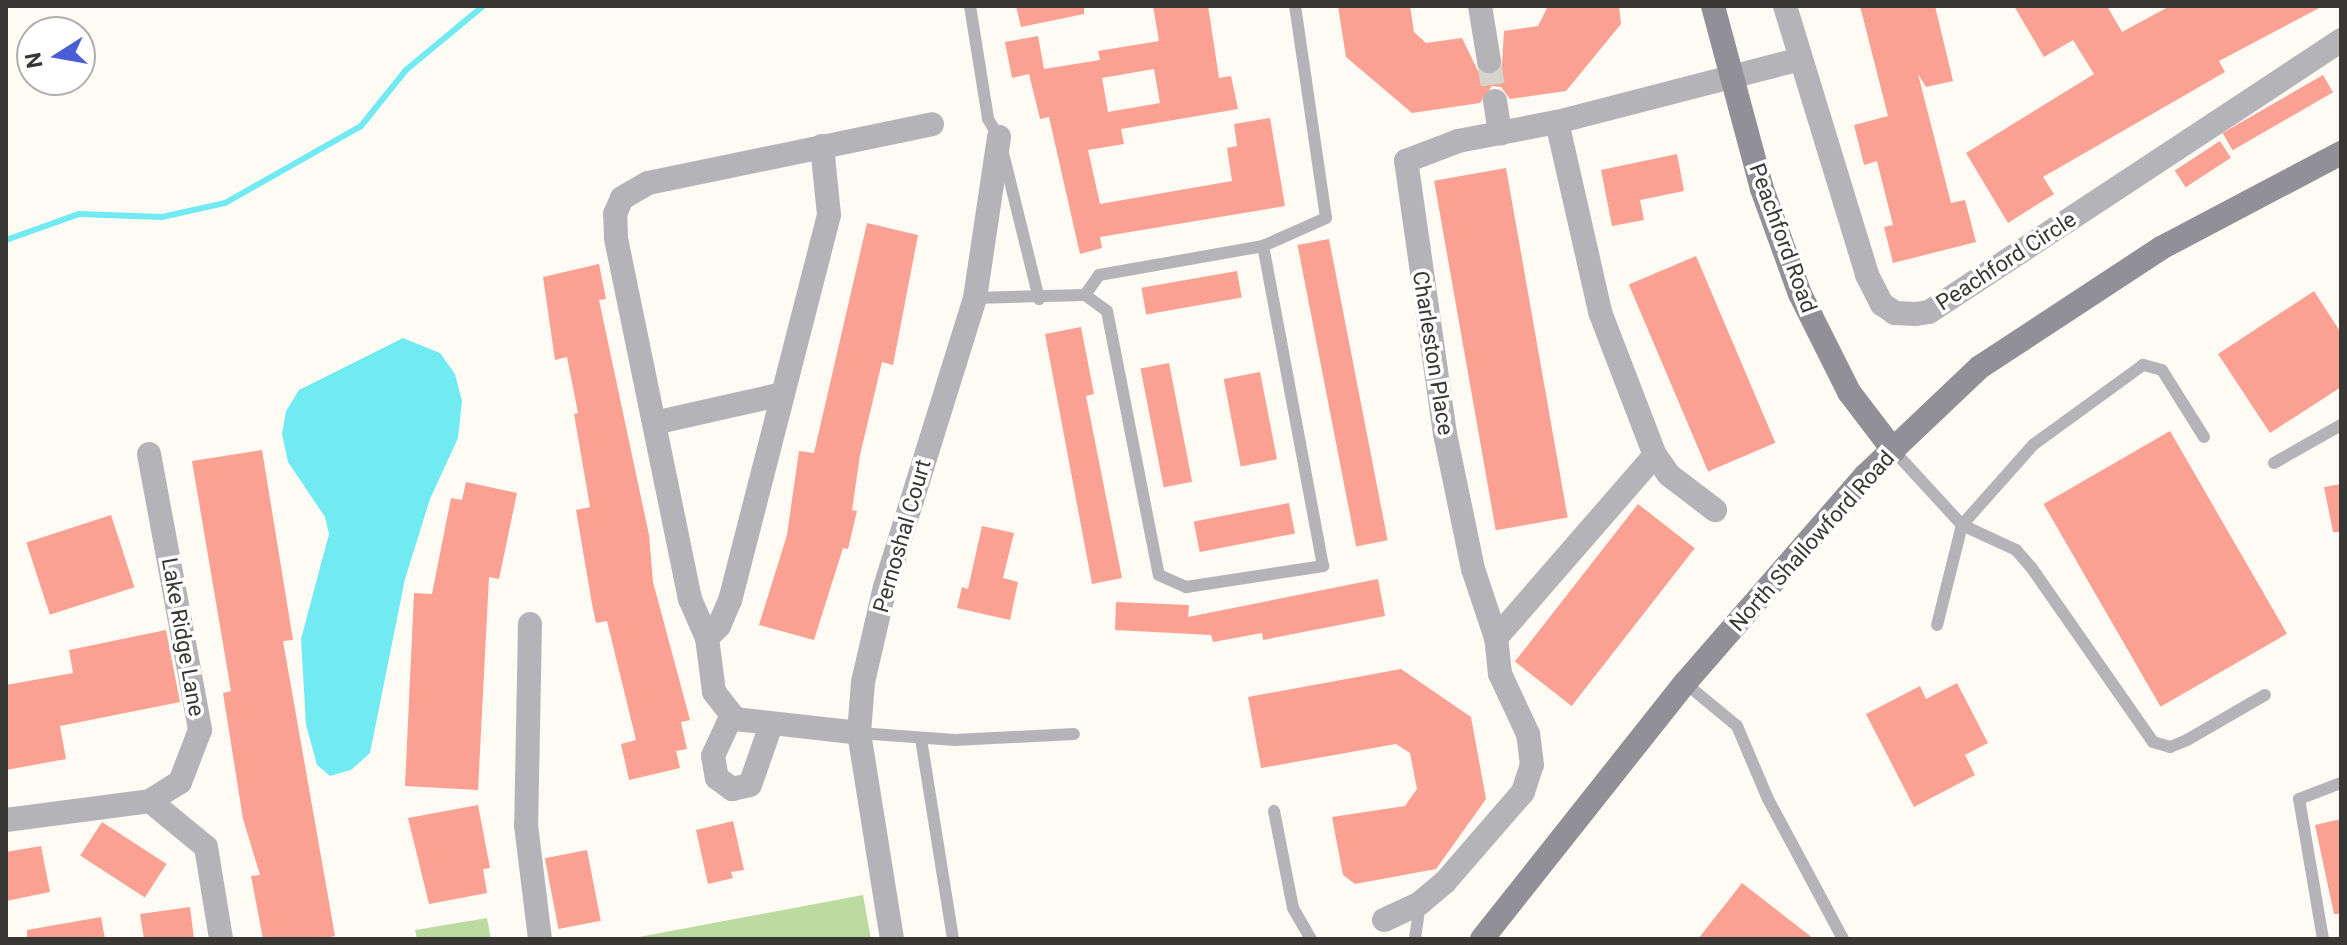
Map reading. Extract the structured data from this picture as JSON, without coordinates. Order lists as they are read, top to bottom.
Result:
{
  "streets": {
    "street": [
      "Peachford Road",
      "Peachford Circle",
      "Charleston Place",
      "Pernoshal Court",
      "North Shallowford Road",
      "Lake Ridge Lane"
    ]
  },
  "crossings": [
    ["Peachford Road", "Charleston Place"],
    ["Peachford Road", "North Shallowford Road"]
  ],
  "north": "left"
}
